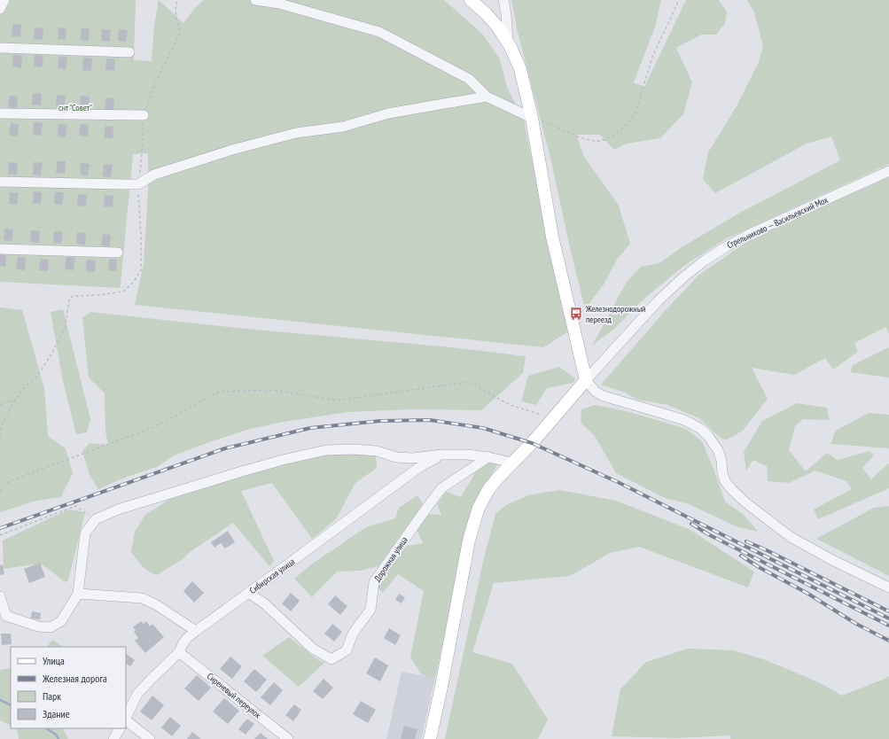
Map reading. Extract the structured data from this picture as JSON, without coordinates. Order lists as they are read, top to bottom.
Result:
{
  "streets": {
    "street": [
      "Стрельниково — Васильевский Мох",
      "Дорожная улица",
      "Сибирская улица",
      "Сиреневый переулок"
    ]
  },
  "crossings": [
    ["Дорожная улица", "Сибирская улица"],
    ["Сибирская улица", "Сиреневый переулок"]
  ],
  "parks": ["снт \"Совет\""],
  "places": {
    "bus stop": ["Железнодорожный переезд"]
  },
  "legend": [
    "Улица",
    "Железная дорога",
    "Парк",
    "Здание"
  ]
}
